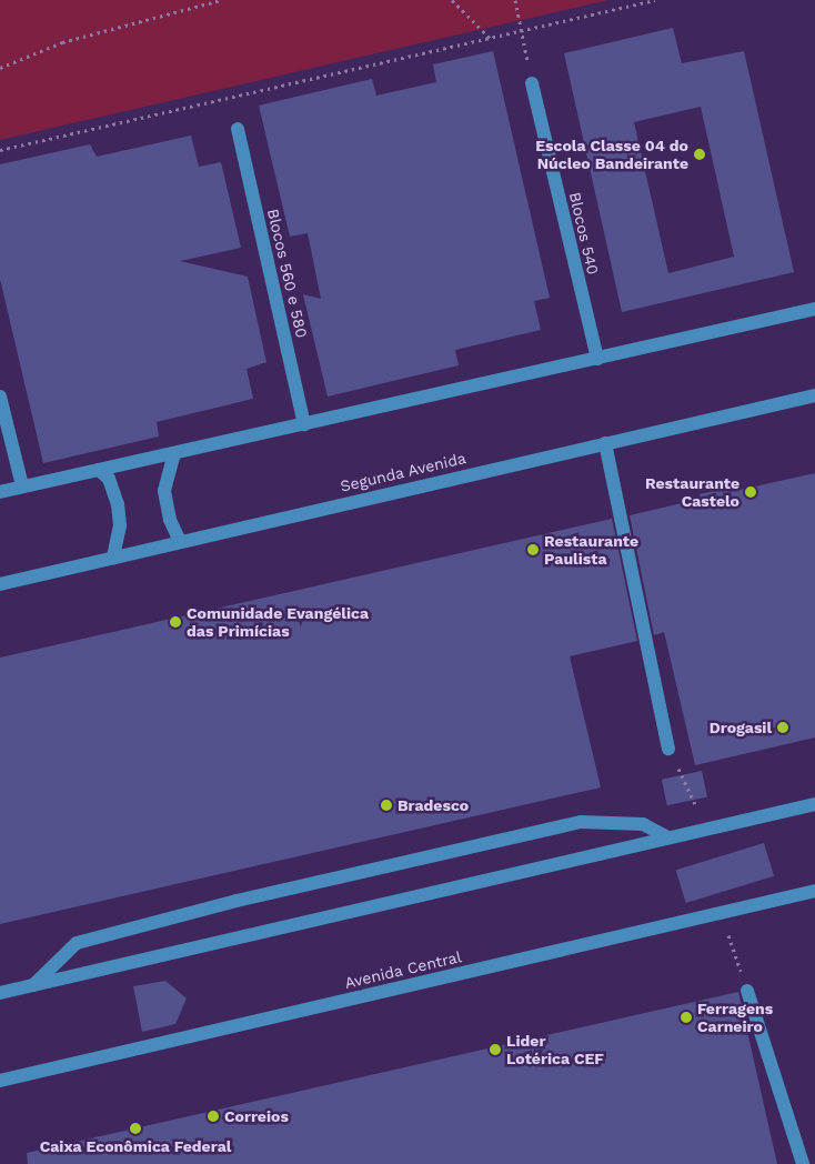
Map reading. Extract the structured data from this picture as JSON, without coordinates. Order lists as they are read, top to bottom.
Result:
{
  "streets": {
    "street": [
      "Blocos 540",
      "Blocos 560 e 580",
      "Segunda Avenida",
      "Avenida Central"
    ]
  },
  "places": [
    "Escola Classe 04 do Núcleo Bandeirante",
    "Restaurante Castelo",
    "Restaurante Paulista",
    "Comunidade Evangélica das Primícias",
    "Drogasil",
    "Bradesco",
    "Ferragens Carneiro",
    "Lider Lotérica CEF",
    "Correios",
    "Caixa Econômica Federal"
  ]
}
